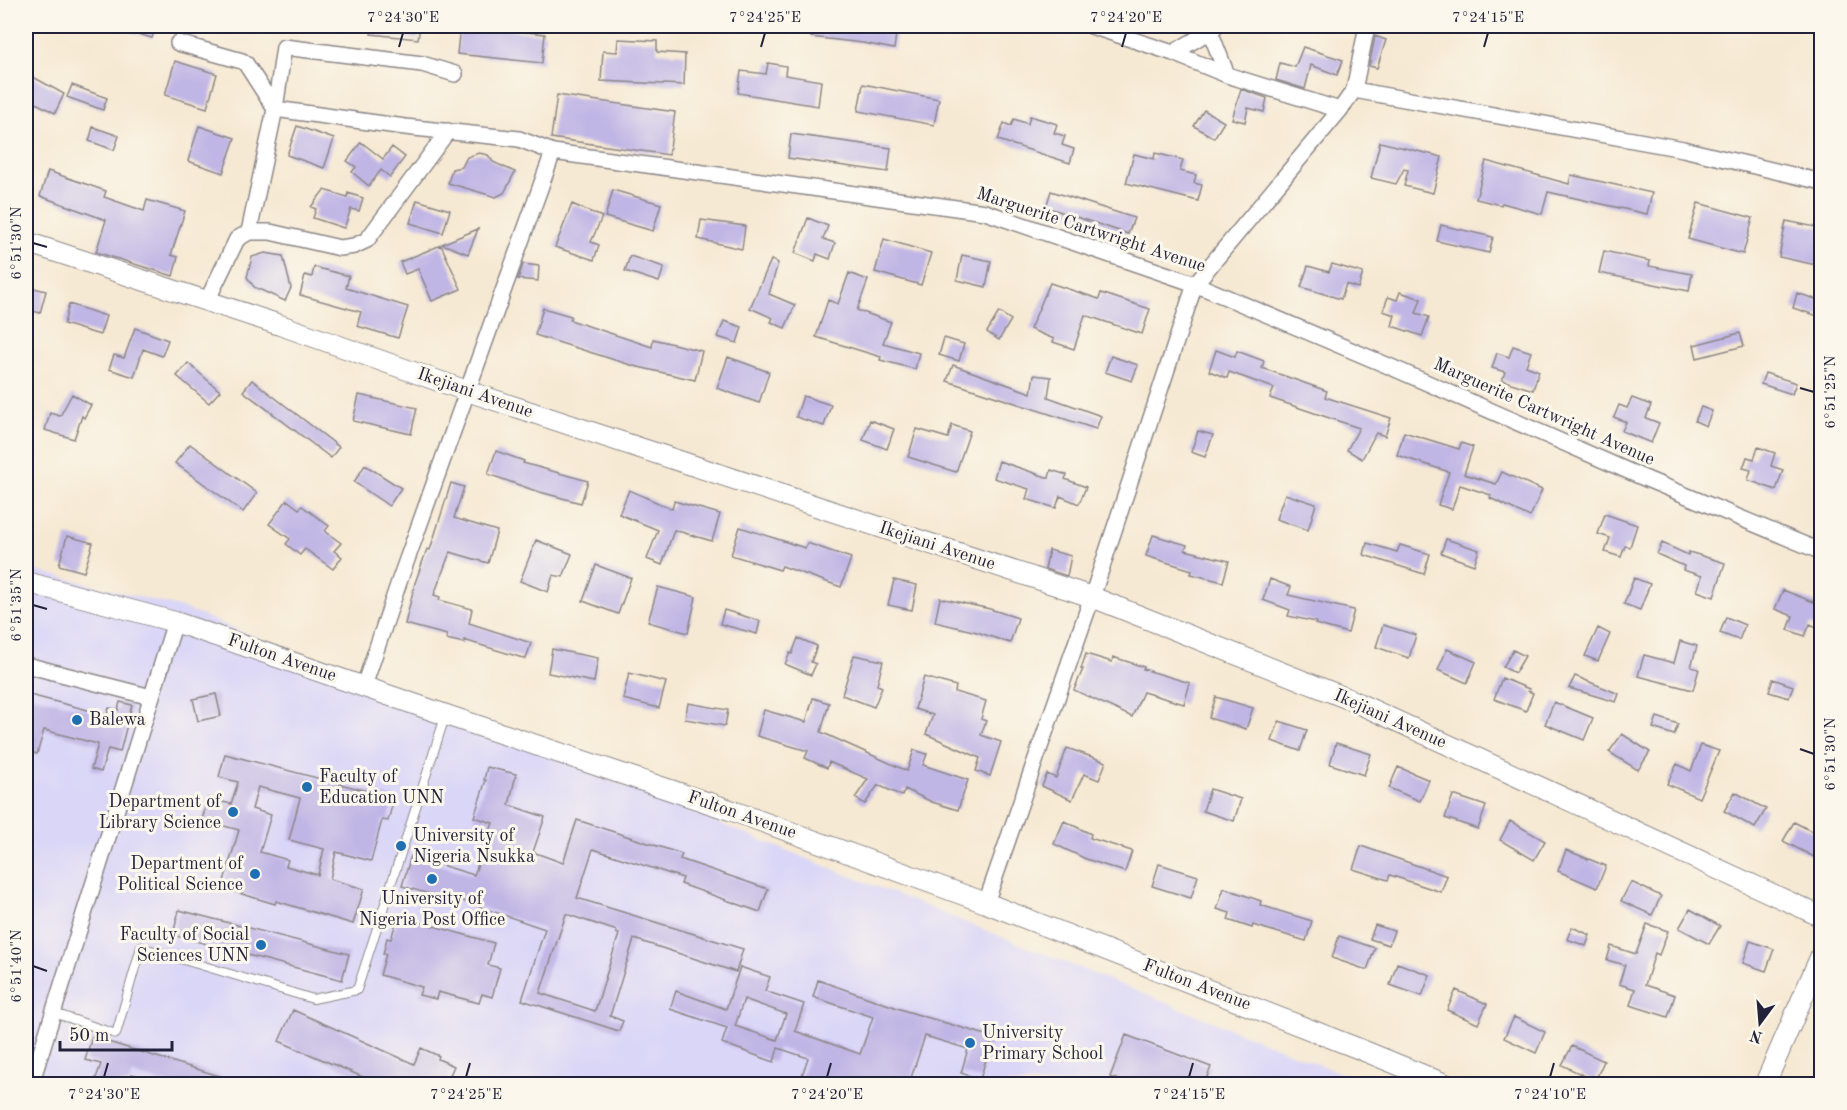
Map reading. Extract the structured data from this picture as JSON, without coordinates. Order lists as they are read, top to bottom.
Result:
{
  "streets": {
    "street": ["Marguerite Cartwright Avenue", "Ikejiani Avenue", "Fulton Avenue"]
  },
  "places": [
    "Balewa",
    "Faculty of Education UNN",
    "Department of Library Science",
    "University of Nigeria Nsukka",
    "Department of Political Science",
    "University of Nigeria Post Office",
    "Faculty of Social Sciences UNN",
    "University Primary School"
  ],
  "scale_bar": "50 m",
  "north": "bottom",
  "coordinates": [
    "7°24'30\"E",
    "7°24'25\"E",
    "7°24'20\"E",
    "7°24'15\"E",
    "6°51'30\"N",
    "6°51'25\"N",
    "6°51'35\"N",
    "6°51'40\"N",
    "7°24'10\"E"
  ]
}
